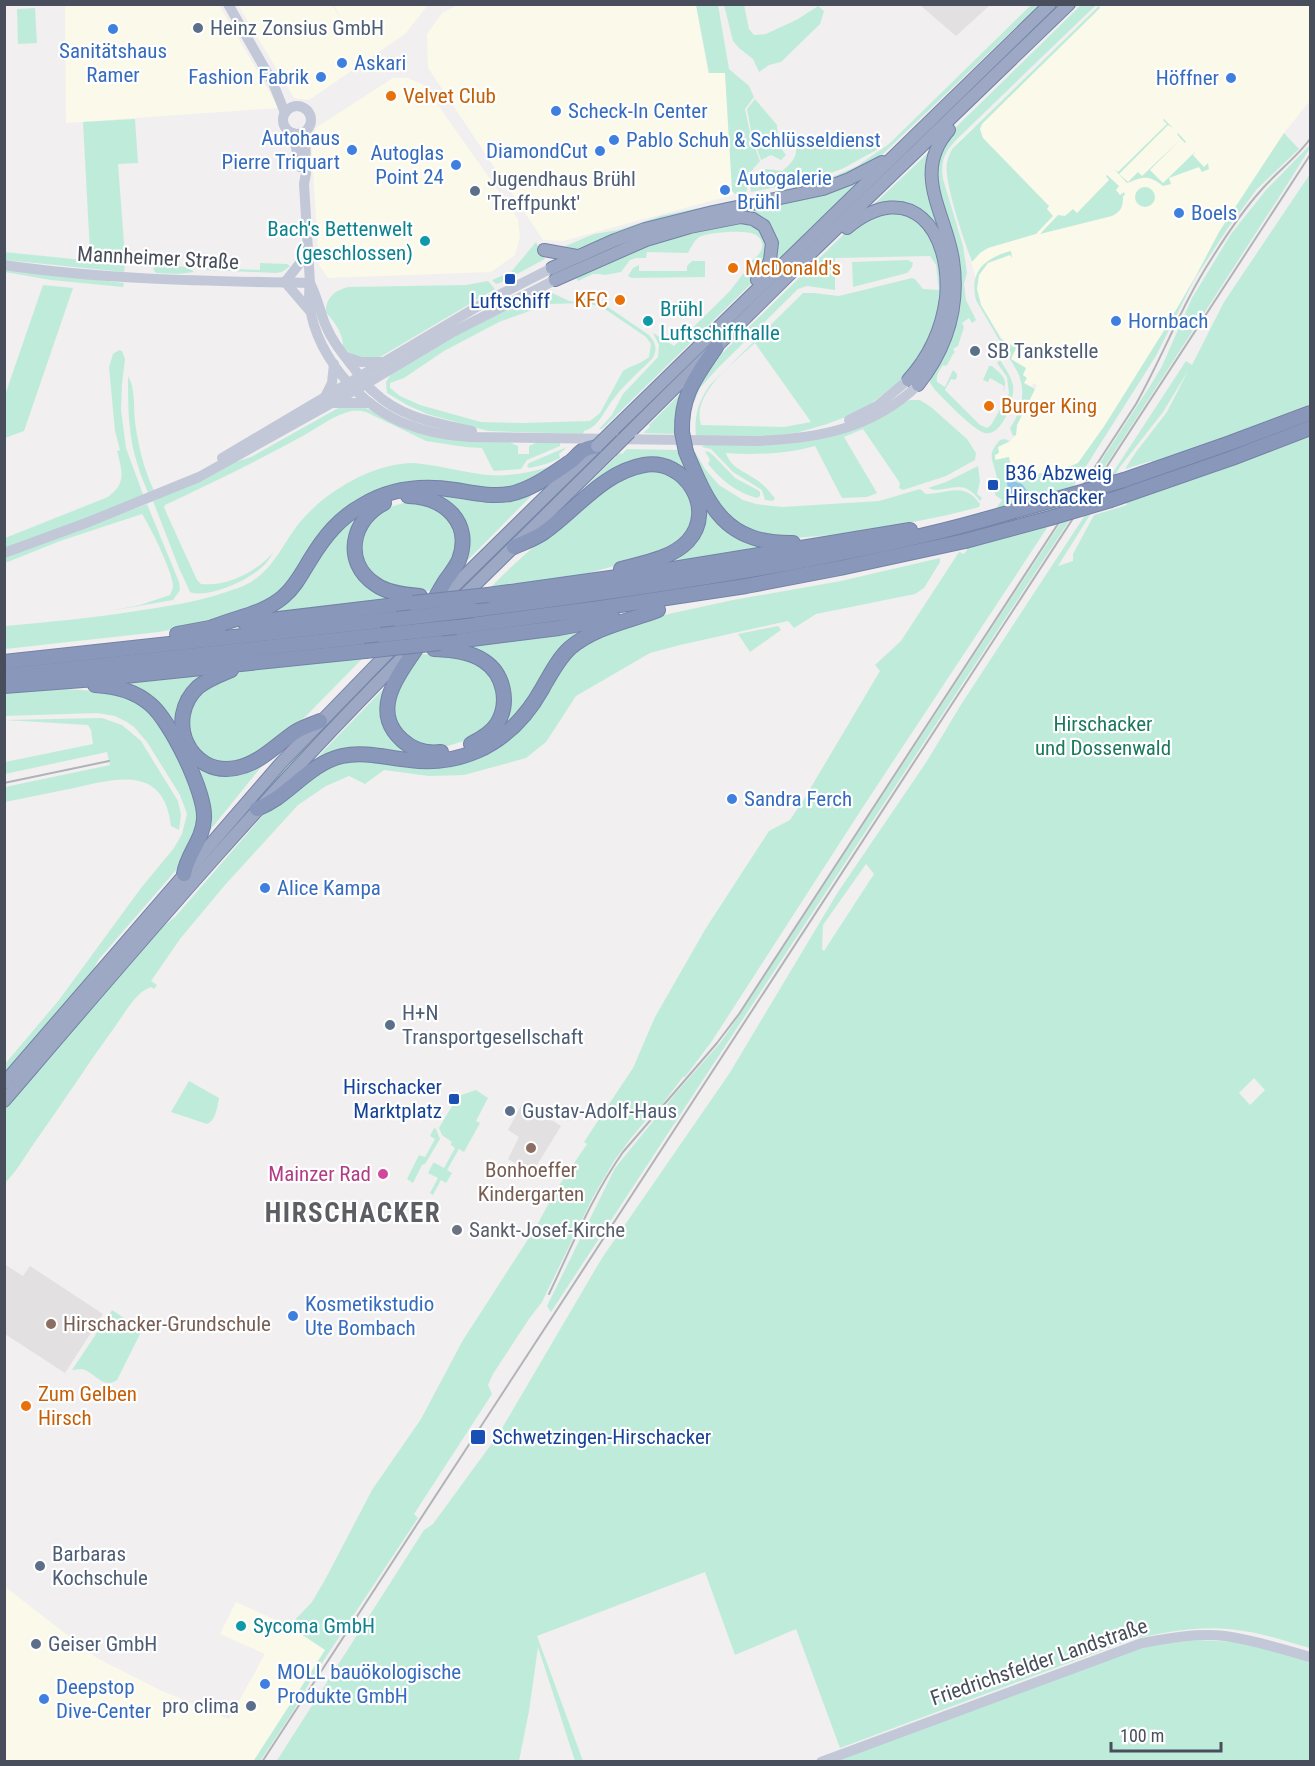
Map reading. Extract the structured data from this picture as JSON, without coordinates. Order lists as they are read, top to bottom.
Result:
{
  "streets": {
    "main road": ["Mannheimer Straße", "Friedrichsfelder Landstraße"]
  },
  "districts": ["HIRSCHACKER"],
  "parks": ["Hirschacker und Dossenwald"],
  "places": {
    "other": [
      "Heinz Zonsius GmbH",
      "Sanitätshaus Ramer",
      "Askari",
      "Fashion Fabrik",
      "Höffner",
      "Velvet Club",
      "Scheck-In Center",
      "Pablo Schuh & Schlüsseldienst",
      "Autohaus Pierre Triquart",
      "DiamondCut",
      "Autoglas Point 24",
      "Autogalerie Brühl",
      "Jugendhaus Brühl 'Treffpunkt'",
      "Boels",
      "Bach's Bettenwelt (geschlossen)",
      "McDonald's",
      "KFC",
      "Brühl Luftschiffhalle",
      "Hornbach",
      "SB Tankstelle",
      "Burger King",
      "Sandra Ferch",
      "Alice Kampa",
      "H+N Transportgesellschaft",
      "Gustav-Adolf-Haus",
      "Bonhoeffer Kindergarten",
      "Mainzer Rad",
      "Sankt-Josef-Kirche",
      "Kosmetikstudio Ute Bombach",
      "Hirschacker-Grundschule",
      "Zum Gelben Hirsch",
      "Barbaras Kochschule",
      "Sycoma GmbH",
      "Geiser GmbH",
      "MOLL bauökologische Produkte GmbH",
      "Deepstop Dive-Center",
      "pro clima"
    ],
    "transit": [
      "Luftschiff",
      "B36 Abzweig Hirschacker",
      "Hirschacker Marktplatz",
      "Schwetzingen-Hirschacker"
    ]
  },
  "scale_bar": "100 m"
}
